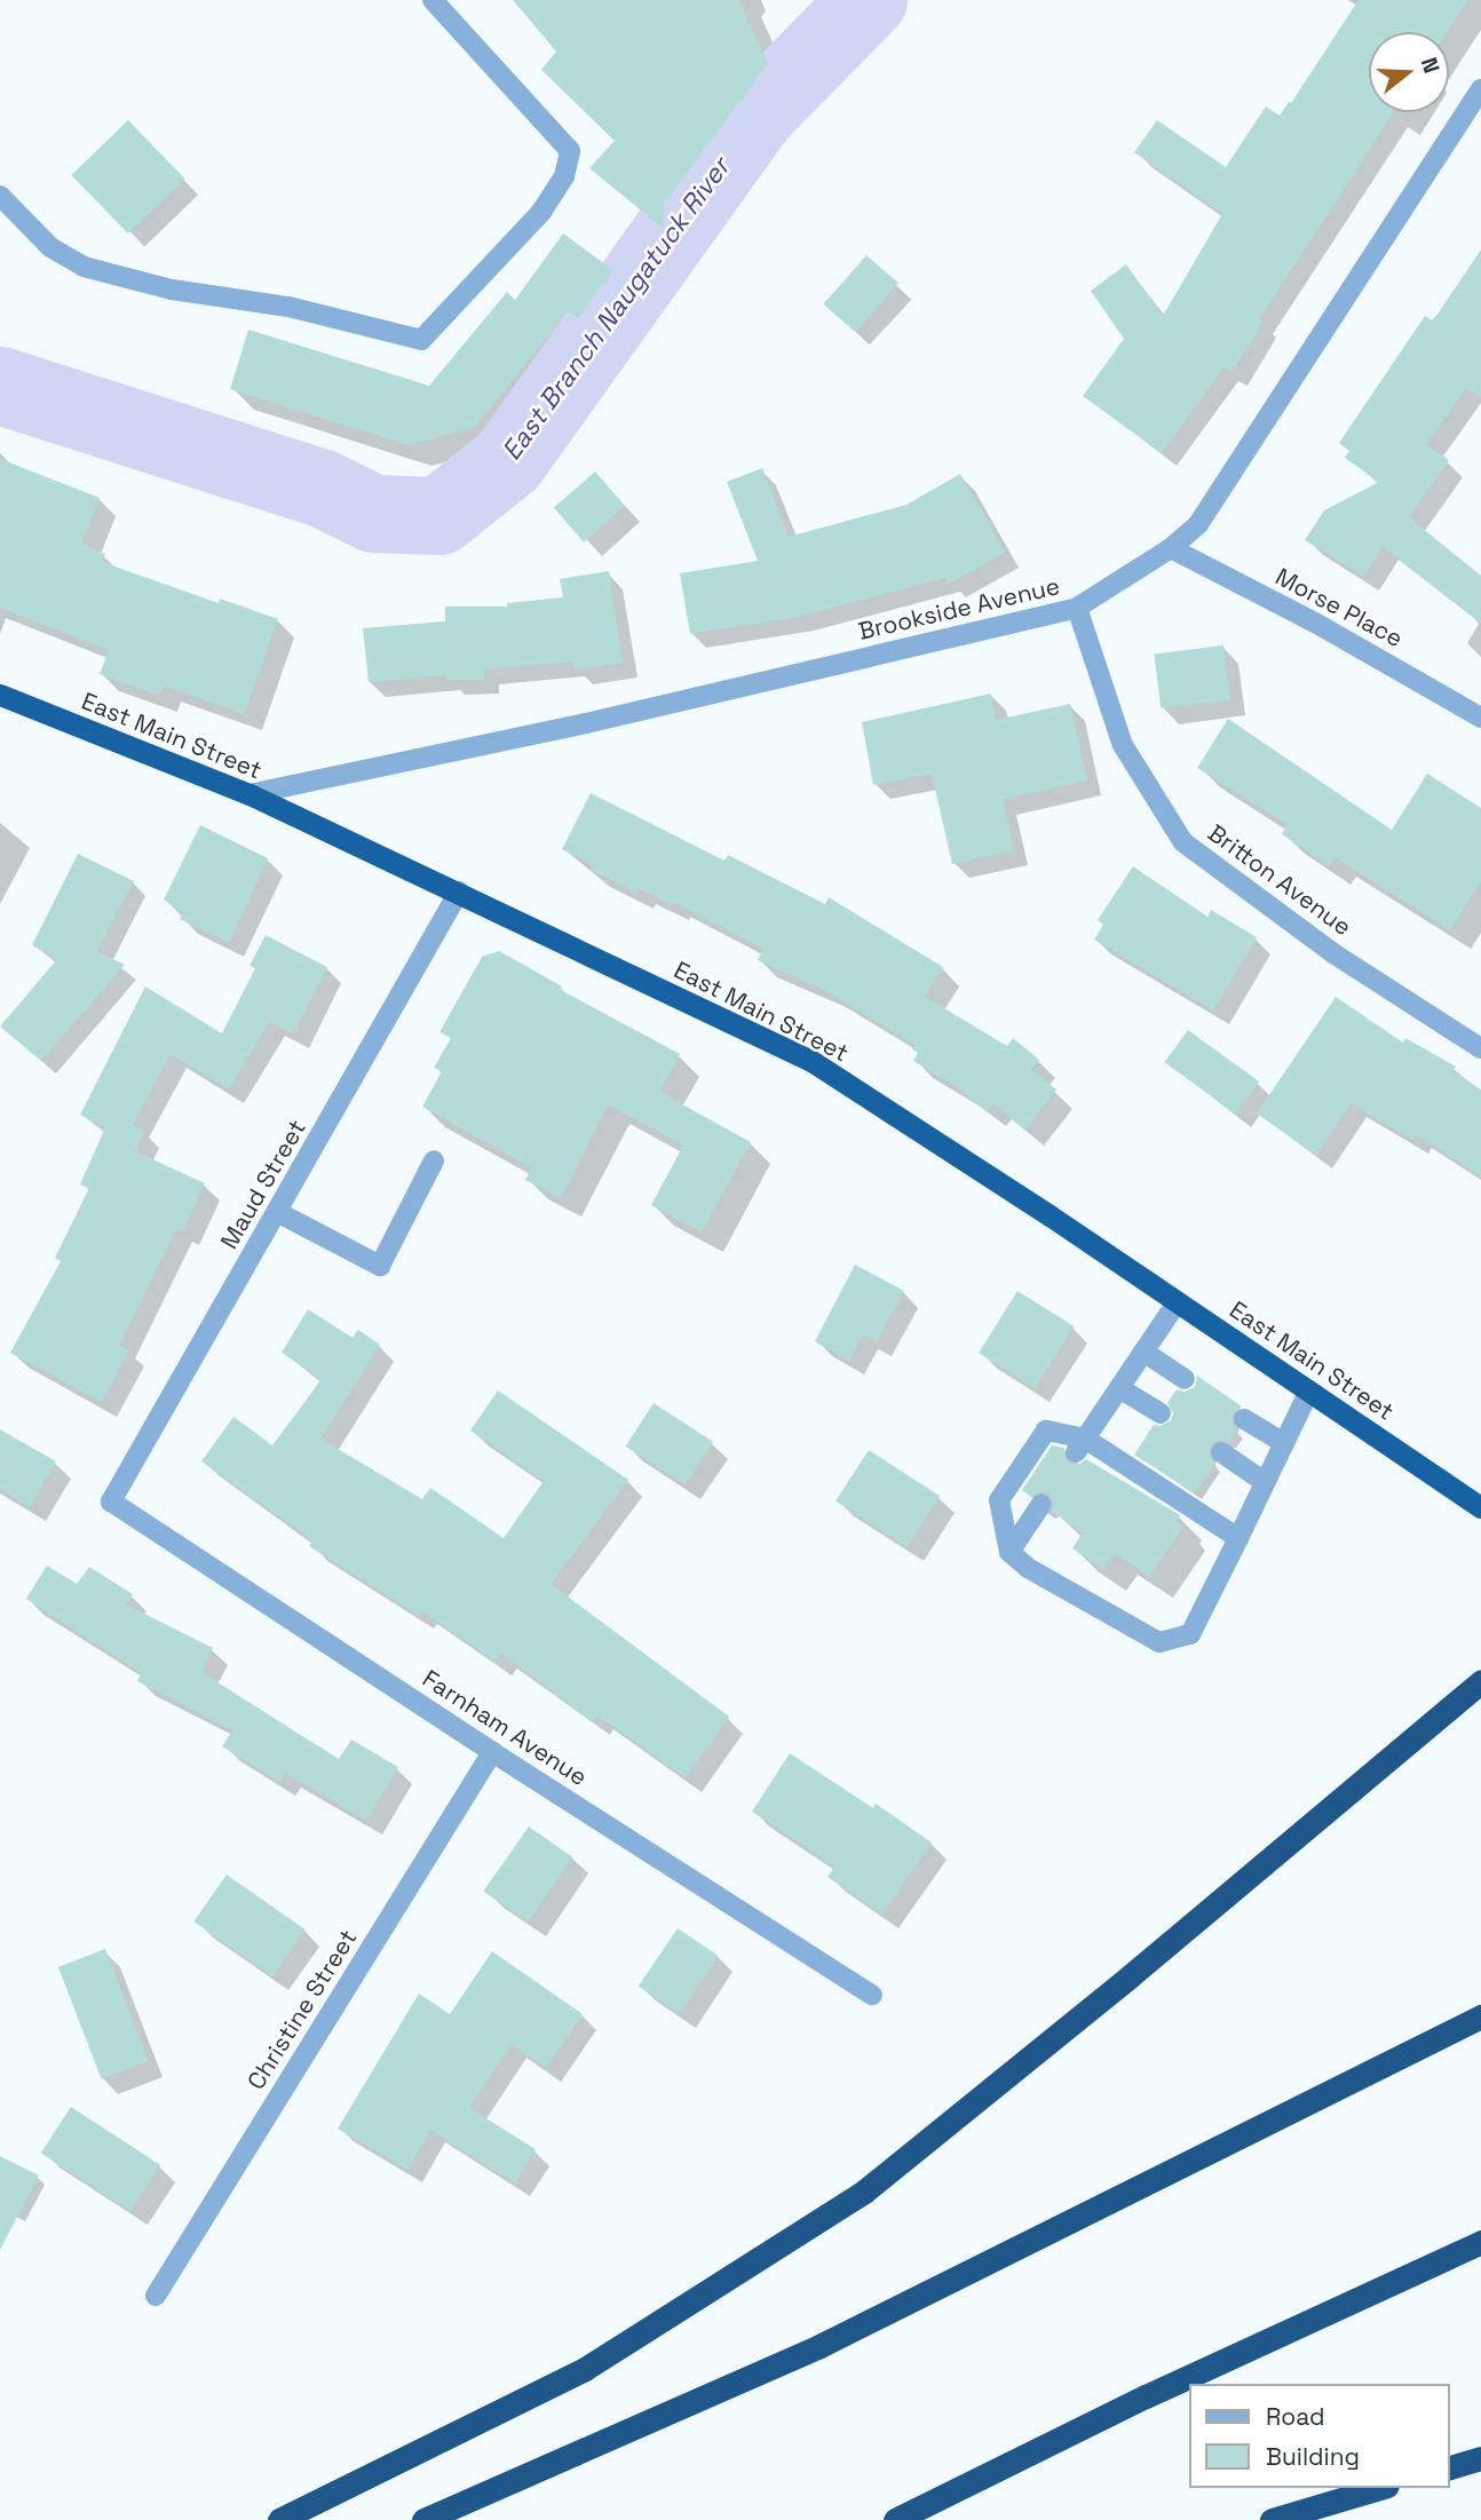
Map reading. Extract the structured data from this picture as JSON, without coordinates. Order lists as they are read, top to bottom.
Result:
{
  "streets": {
    "highway": ["East Main Street"],
    "street": [
      "Morse Place",
      "Brookside Avenue",
      "Britton Avenue",
      "Maud Street",
      "Farnham Avenue",
      "Christine Street"
    ]
  },
  "crossings": [
    ["Morse Place", "Brookside Avenue"],
    ["Brookside Avenue", "East Main Street"],
    ["Brookside Avenue", "Britton Avenue"],
    ["East Main Street", "Maud Street"],
    ["Maud Street", "Farnham Avenue"],
    ["Farnham Avenue", "Christine Street"]
  ],
  "water": ["East Branch Naugatuck River"],
  "legend": ["Road", "Building"],
  "north": "right"
}
